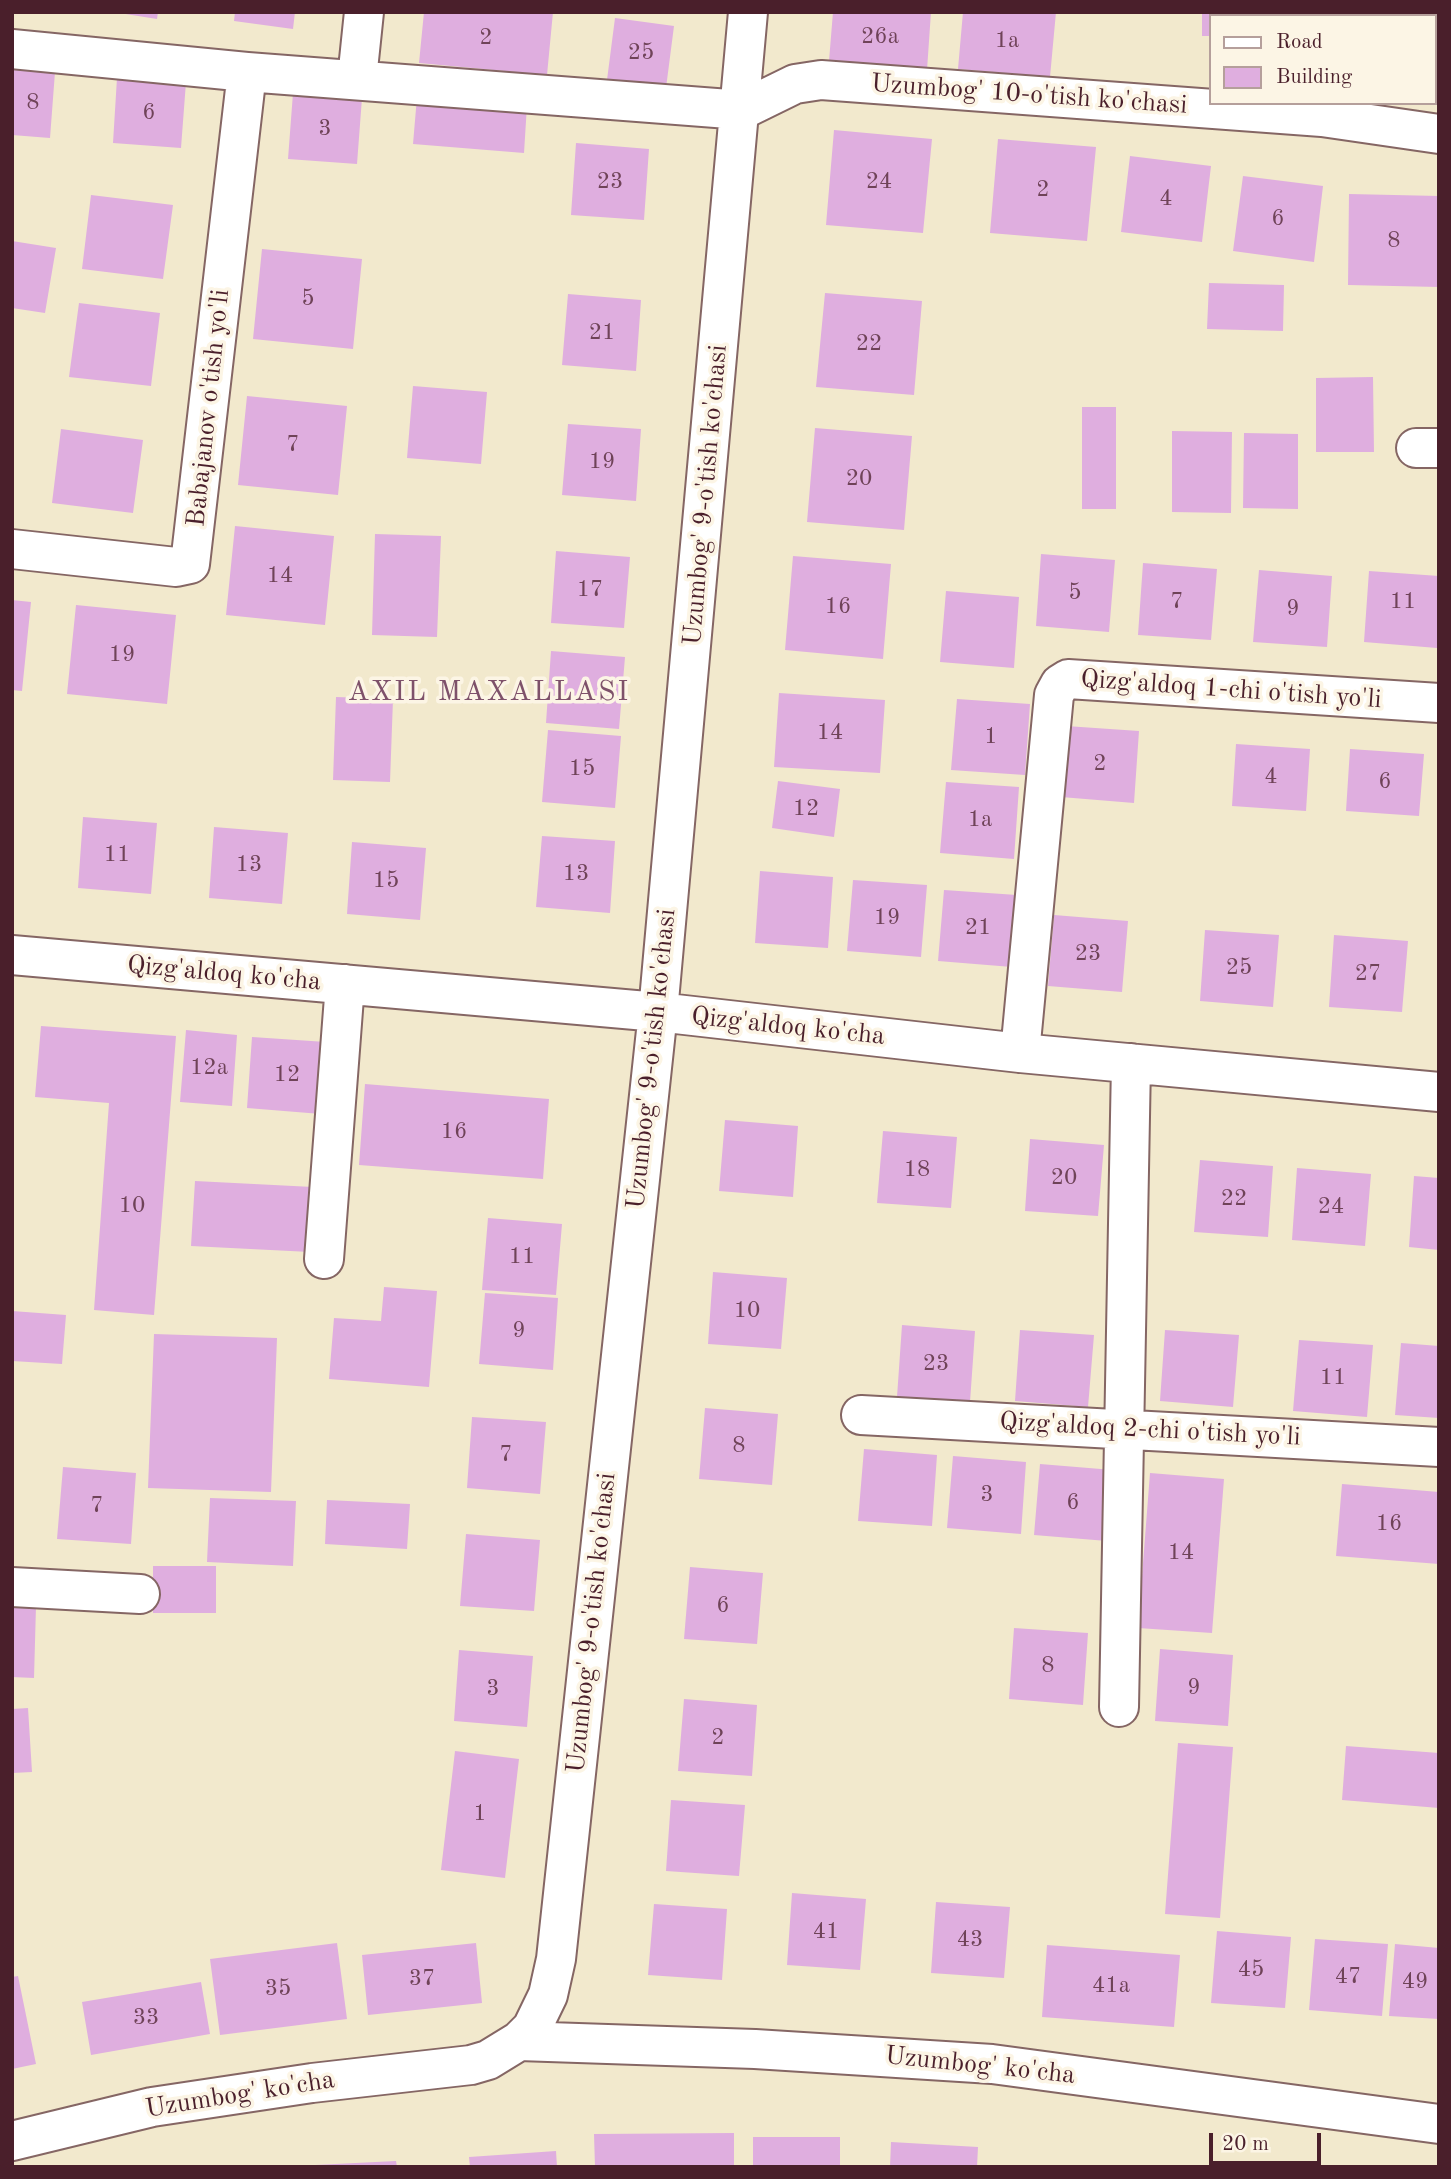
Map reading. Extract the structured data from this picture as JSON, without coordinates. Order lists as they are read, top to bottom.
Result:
{
  "streets": {
    "street": [
      "Uzumbog' 10-o'tish ko'chasi",
      "Babajanov o'tish yo'li",
      "Uzumbog' 9-o'tish ko'chasi",
      "Qizg'aldoq 1-chi o'tish yo'li",
      "Qizg'aldoq ko'cha",
      "Qizg'aldoq 2-chi o'tish yo'li",
      "Uzumbog' ko'cha"
    ]
  },
  "crossings": [
    ["Uzumbog' 10-o'tish ko'chasi", "Uzumbog' 9-o'tish ko'chasi"],
    ["Uzumbog' 9-o'tish ko'chasi", "Qizg'aldoq ko'cha"],
    ["Uzumbog' 9-o'tish ko'chasi", "Uzumbog' ko'cha"],
    ["Qizg'aldoq 1-chi o'tish yo'li", "Qizg'aldoq ko'cha"]
  ],
  "districts": ["AXIL MAXALLASI"],
  "house_numbers": [
    "26a",
    "2",
    "1a",
    "25",
    "8",
    "6",
    "3",
    "23",
    "24",
    "2",
    "4",
    "6",
    "8",
    "5",
    "21",
    "22",
    "7",
    "19",
    "20",
    "14",
    "17",
    "5",
    "7",
    "11",
    "16",
    "9",
    "19",
    "14",
    "1",
    "2",
    "15",
    "4",
    "6",
    "12",
    "1a",
    "11",
    "13",
    "13",
    "15",
    "19",
    "21",
    "23",
    "25",
    "27",
    "12a",
    "12",
    "16",
    "18",
    "20",
    "22",
    "10",
    "24",
    "11",
    "10",
    "9",
    "23",
    "11",
    "8",
    "7",
    "3",
    "6",
    "7",
    "16",
    "14",
    "6",
    "8",
    "9",
    "3",
    "2",
    "1",
    "41",
    "43",
    "45",
    "47",
    "37",
    "49",
    "41a",
    "35",
    "33"
  ],
  "legend": ["Road", "Building"],
  "scale_bar": "20 m"
}
